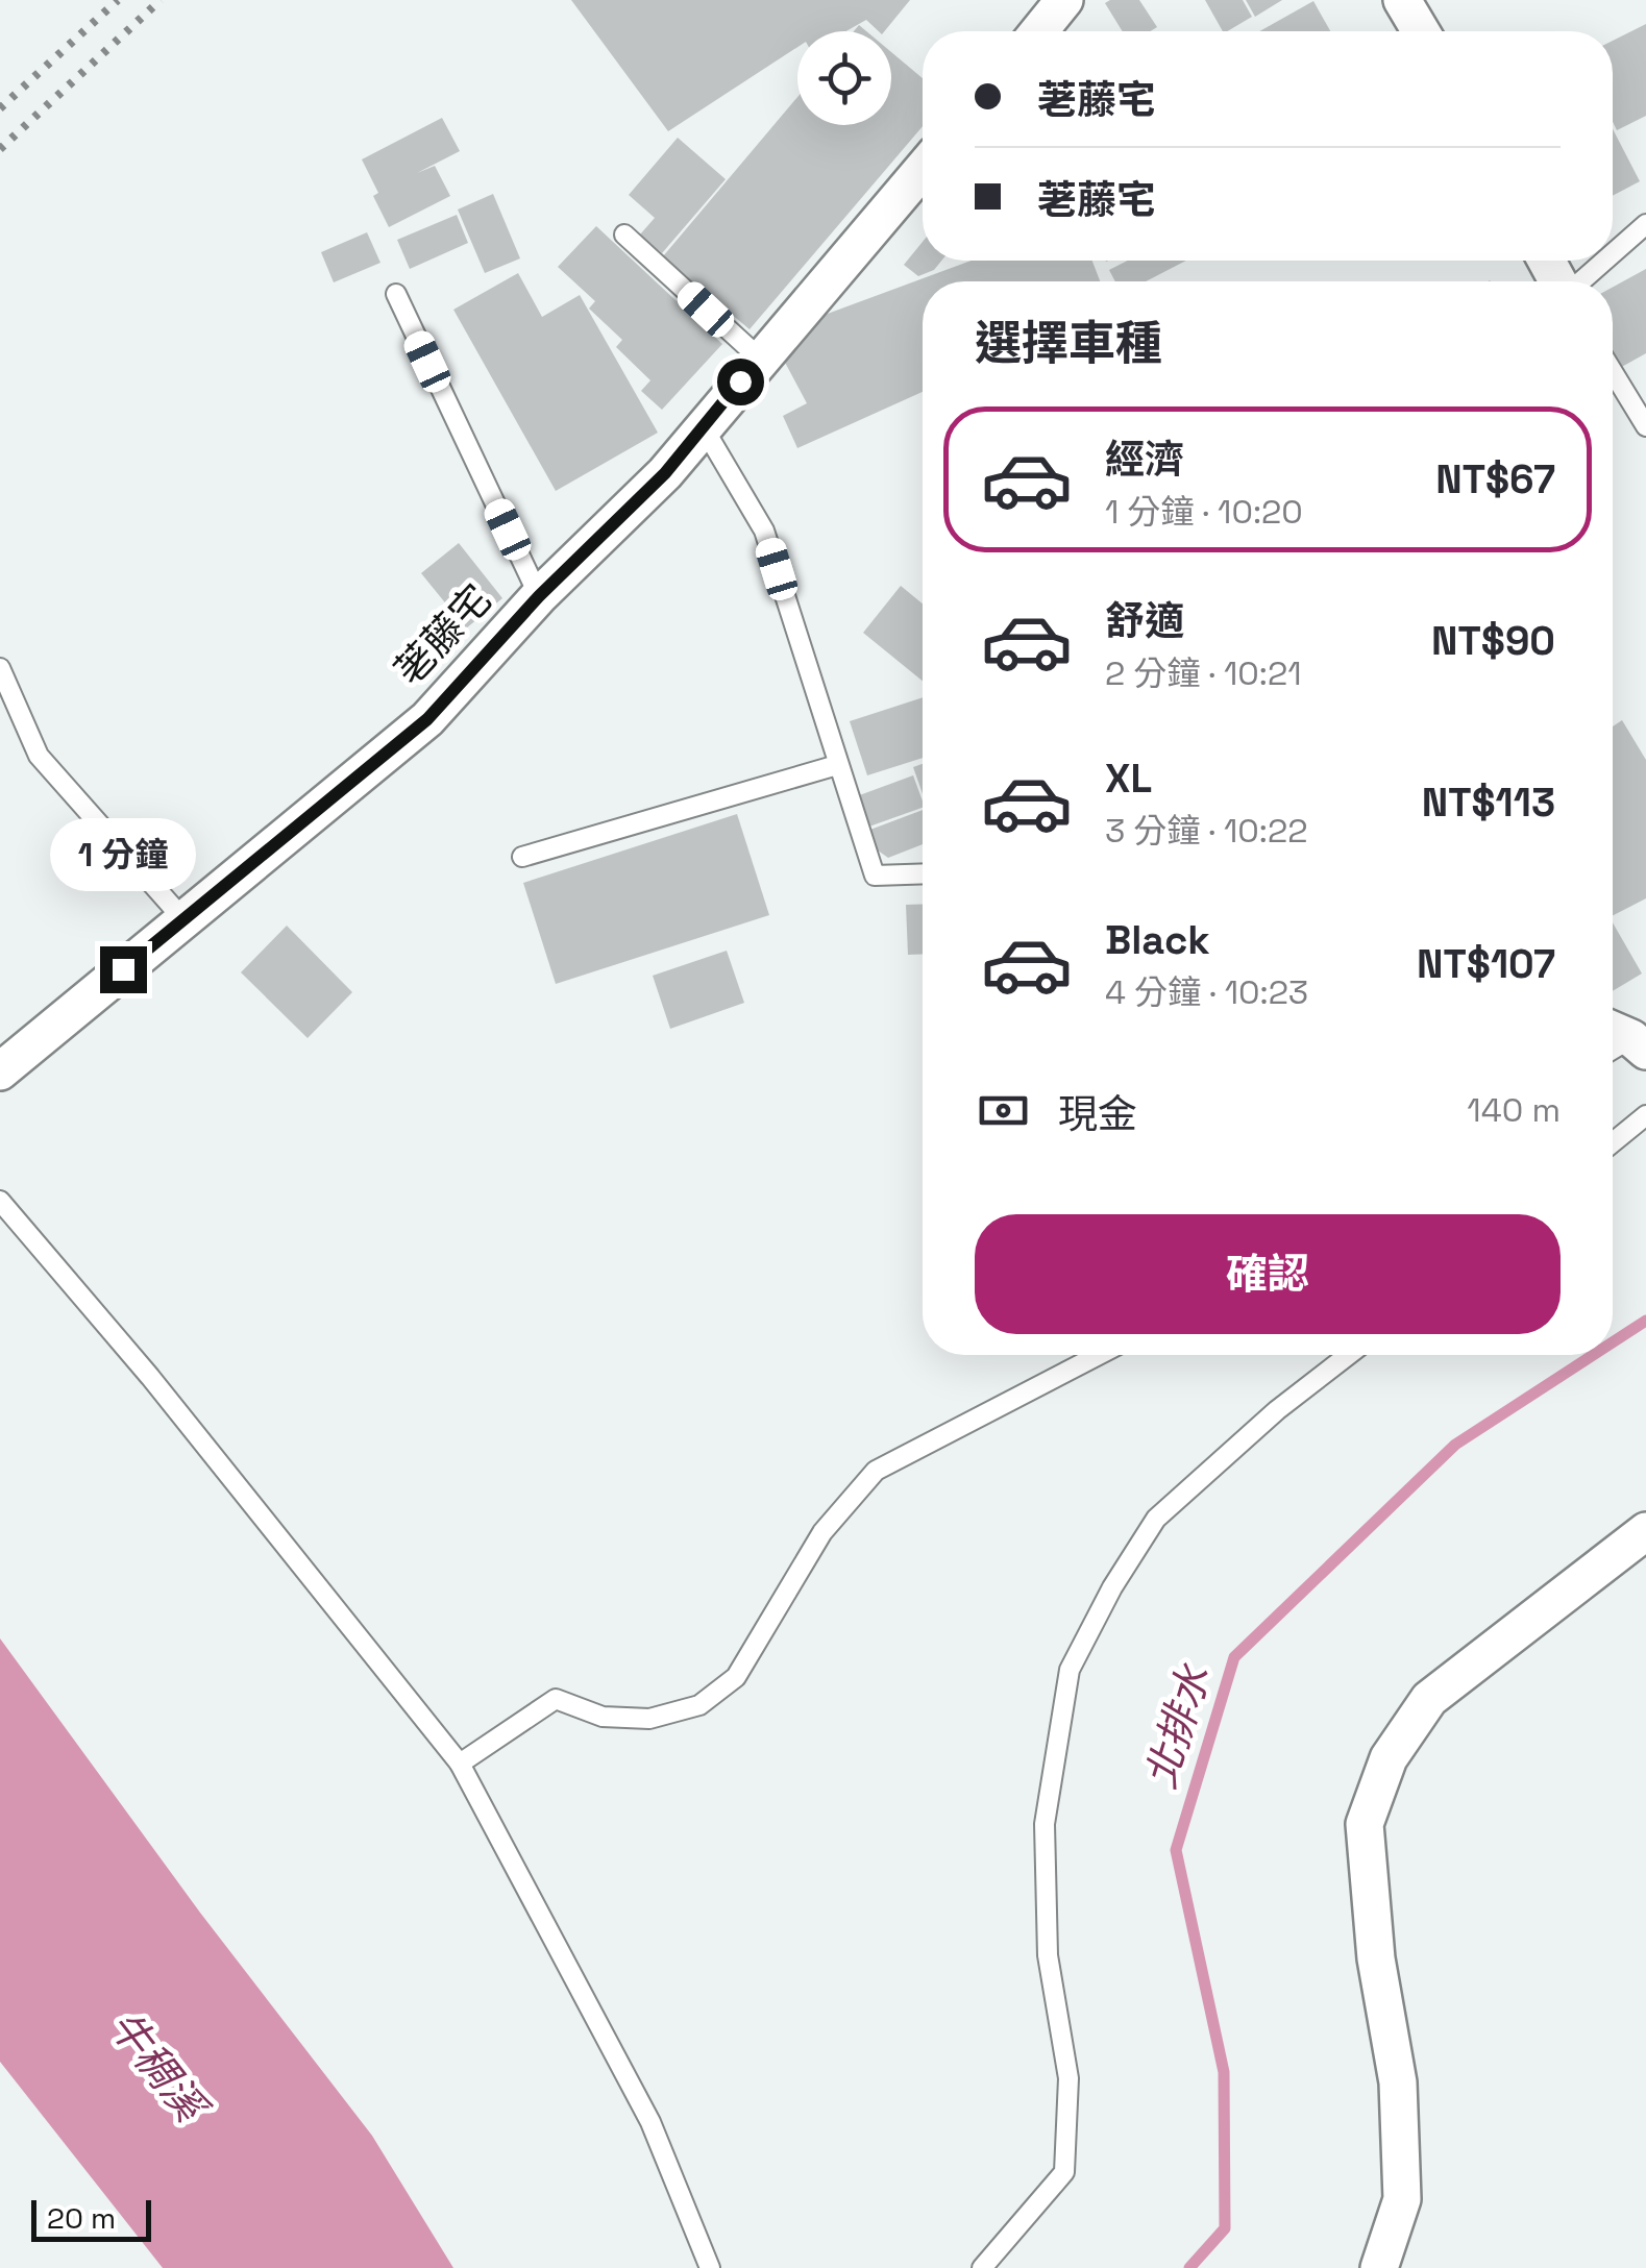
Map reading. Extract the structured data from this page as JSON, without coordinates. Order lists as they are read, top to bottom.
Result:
{
  "streets": {
    "street": ["荖藤宅"]
  },
  "water": ["北排水", "牛稠溪"],
  "scale_bar": "20 m",
  "page": {
    "banner": ["荖藤宅", "荖藤宅"],
    "heading": "選擇車種",
    "list": [
      {
        "name": "經濟",
        "note": "1 分鐘 · 10:20",
        "value": "NT$67"
      },
      {
        "name": "舒適",
        "note": "2 分鐘 · 10:21",
        "value": "NT$90"
      },
      {
        "name": "XL",
        "note": "3 分鐘 · 10:22",
        "value": "NT$113"
      },
      {
        "name": "Black",
        "note": "4 分鐘 · 10:23",
        "value": "NT$107"
      }
    ],
    "bubble": "1 分鐘",
    "pay": ["現金", "140 m"],
    "buttons": "確認",
    "scale": "20 m"
  }
}
